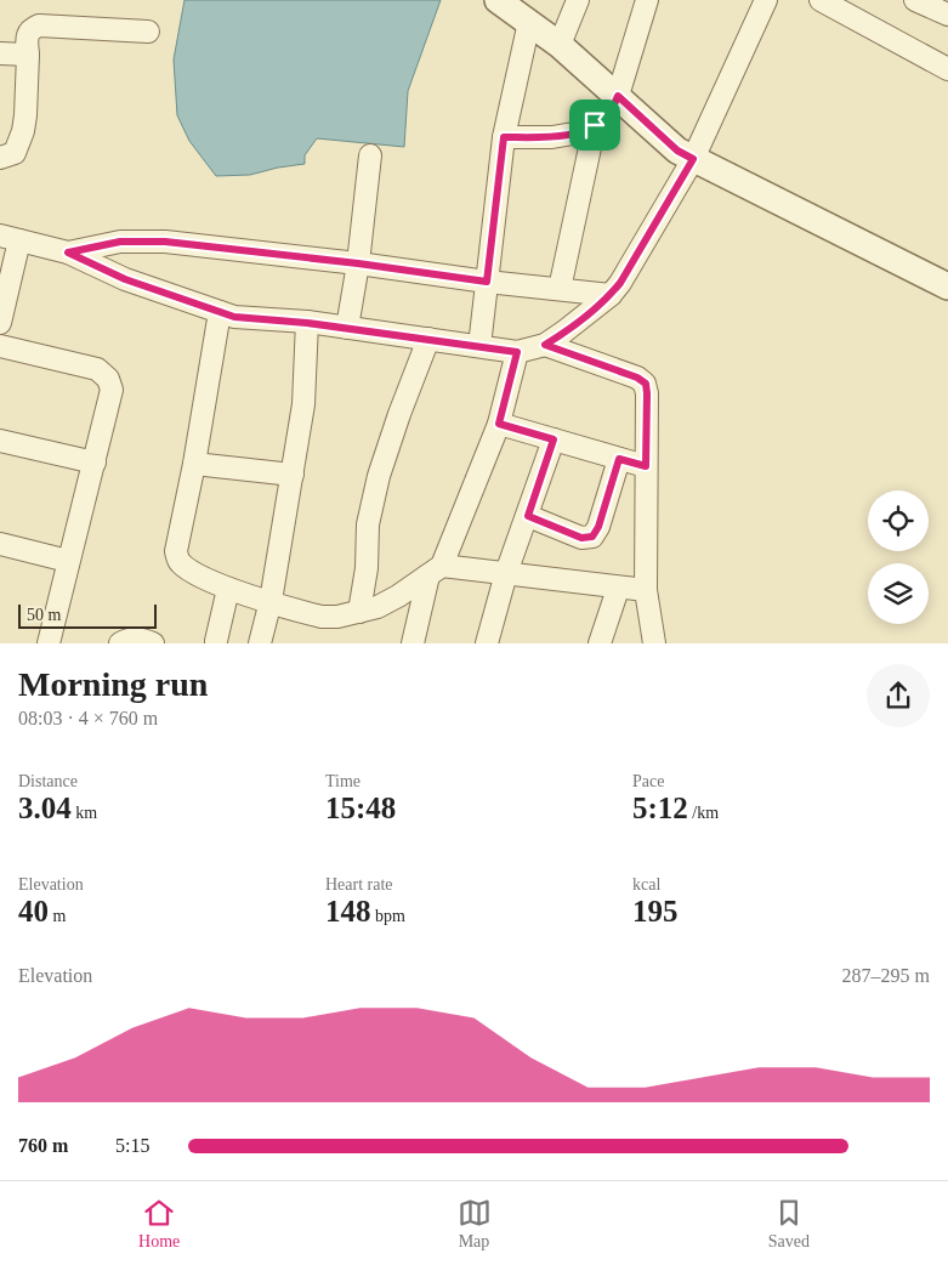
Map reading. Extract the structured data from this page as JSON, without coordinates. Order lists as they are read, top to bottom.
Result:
{
  "scale_bar": "50 m",
  "page": {
    "scale": "50 m",
    "heading": ["Morning run", "08:03 · 4 × 760 m"],
    "stats": [
      ["Distance", "3.04 km"],
      ["Time", "15:48"],
      ["Pace", "5:12 /km"],
      ["Elevation", "40 m"],
      ["Heart rate", "148 bpm"],
      ["kcal", "195"]
    ],
    "chart": ["Elevation", "287–295 m"],
    "list": [
      {
        "name": "760 m",
        "note": "5:15"
      }
    ],
    "tabs": ["Home", "Map", "Saved"]
  }
}
